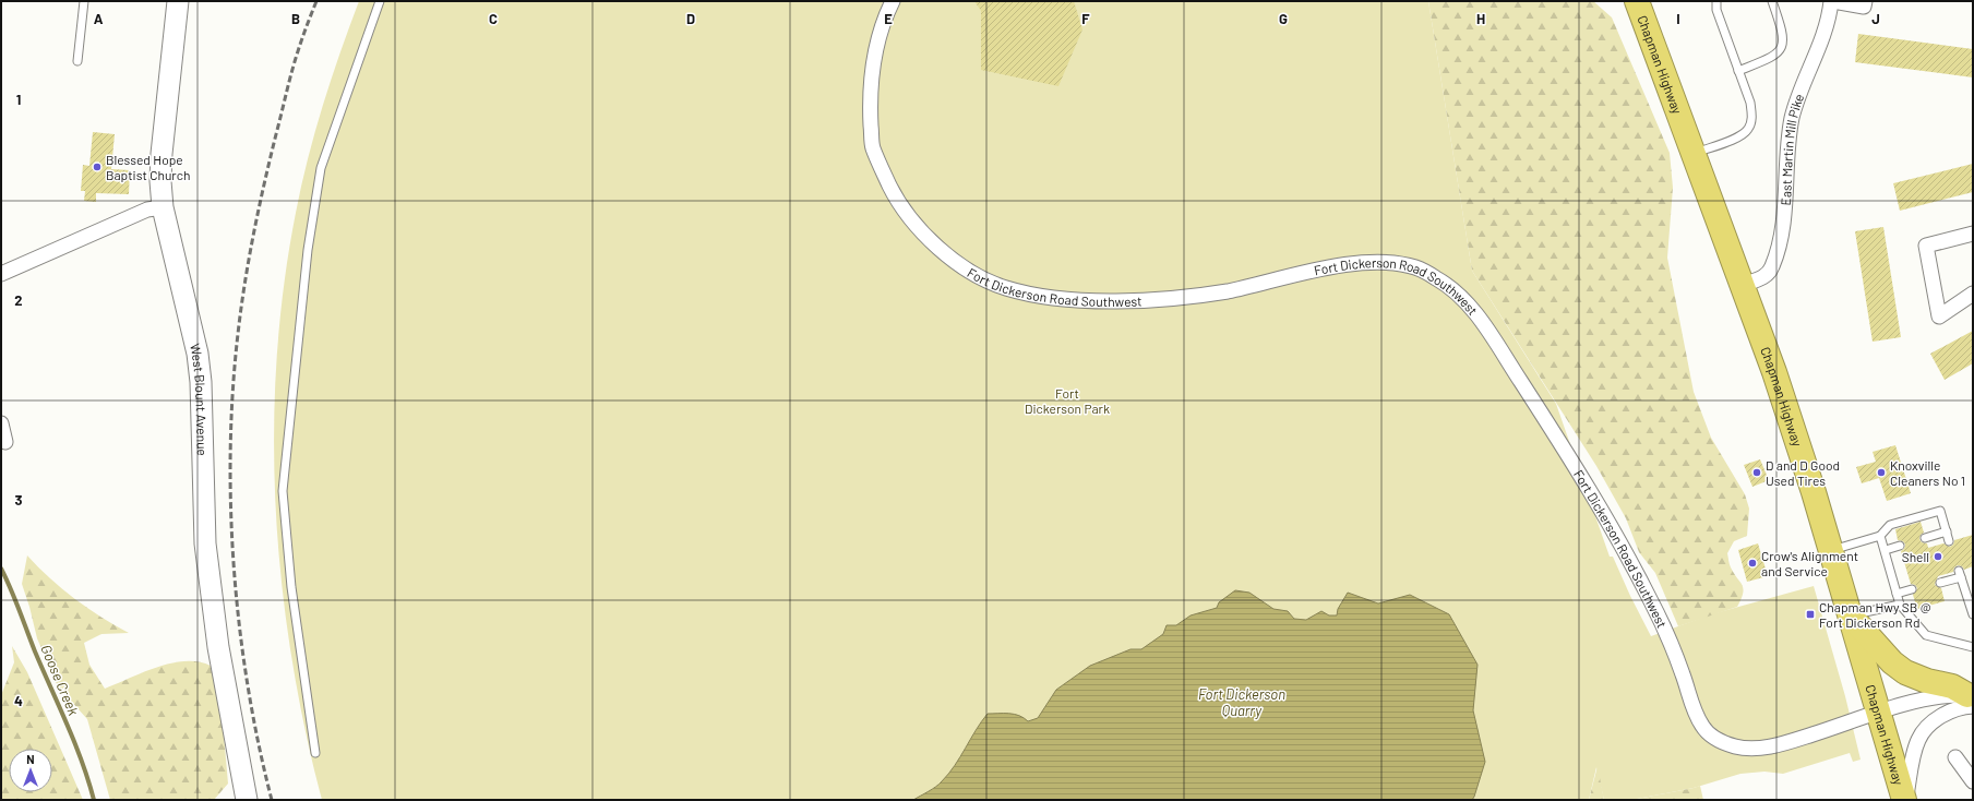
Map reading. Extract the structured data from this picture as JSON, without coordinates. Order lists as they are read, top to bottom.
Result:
{
  "streets": {
    "highway": ["Chapman Highway"],
    "street": ["East Martin Mill Pike", "Fort Dickerson Road Southwest", "West Blount Avenue"]
  },
  "crossings": [
    ["Chapman Highway", "East Martin Mill Pike"],
    ["Chapman Highway", "Fort Dickerson Road Southwest"]
  ],
  "water": ["Goose Creek", "Fort Dickerson Quarry"],
  "parks": ["Fort Dickerson Park"],
  "places": {
    "other": [
      "Blessed Hope Baptist Church",
      "D and D Good Used Tires",
      "Knoxville Cleaners No 1",
      "Shell",
      "Crow's Alignment and Service"
    ],
    "transit": ["Chapman Hwy SB @ Fort Dickerson Rd"]
  },
  "north": "top",
  "grid": {
    "columns": [
      "A",
      "B",
      "C",
      "D",
      "E",
      "F",
      "G",
      "H",
      "I",
      "J"
    ],
    "rows": [
      "1",
      "2",
      "3",
      "4"
    ]
  }
}
